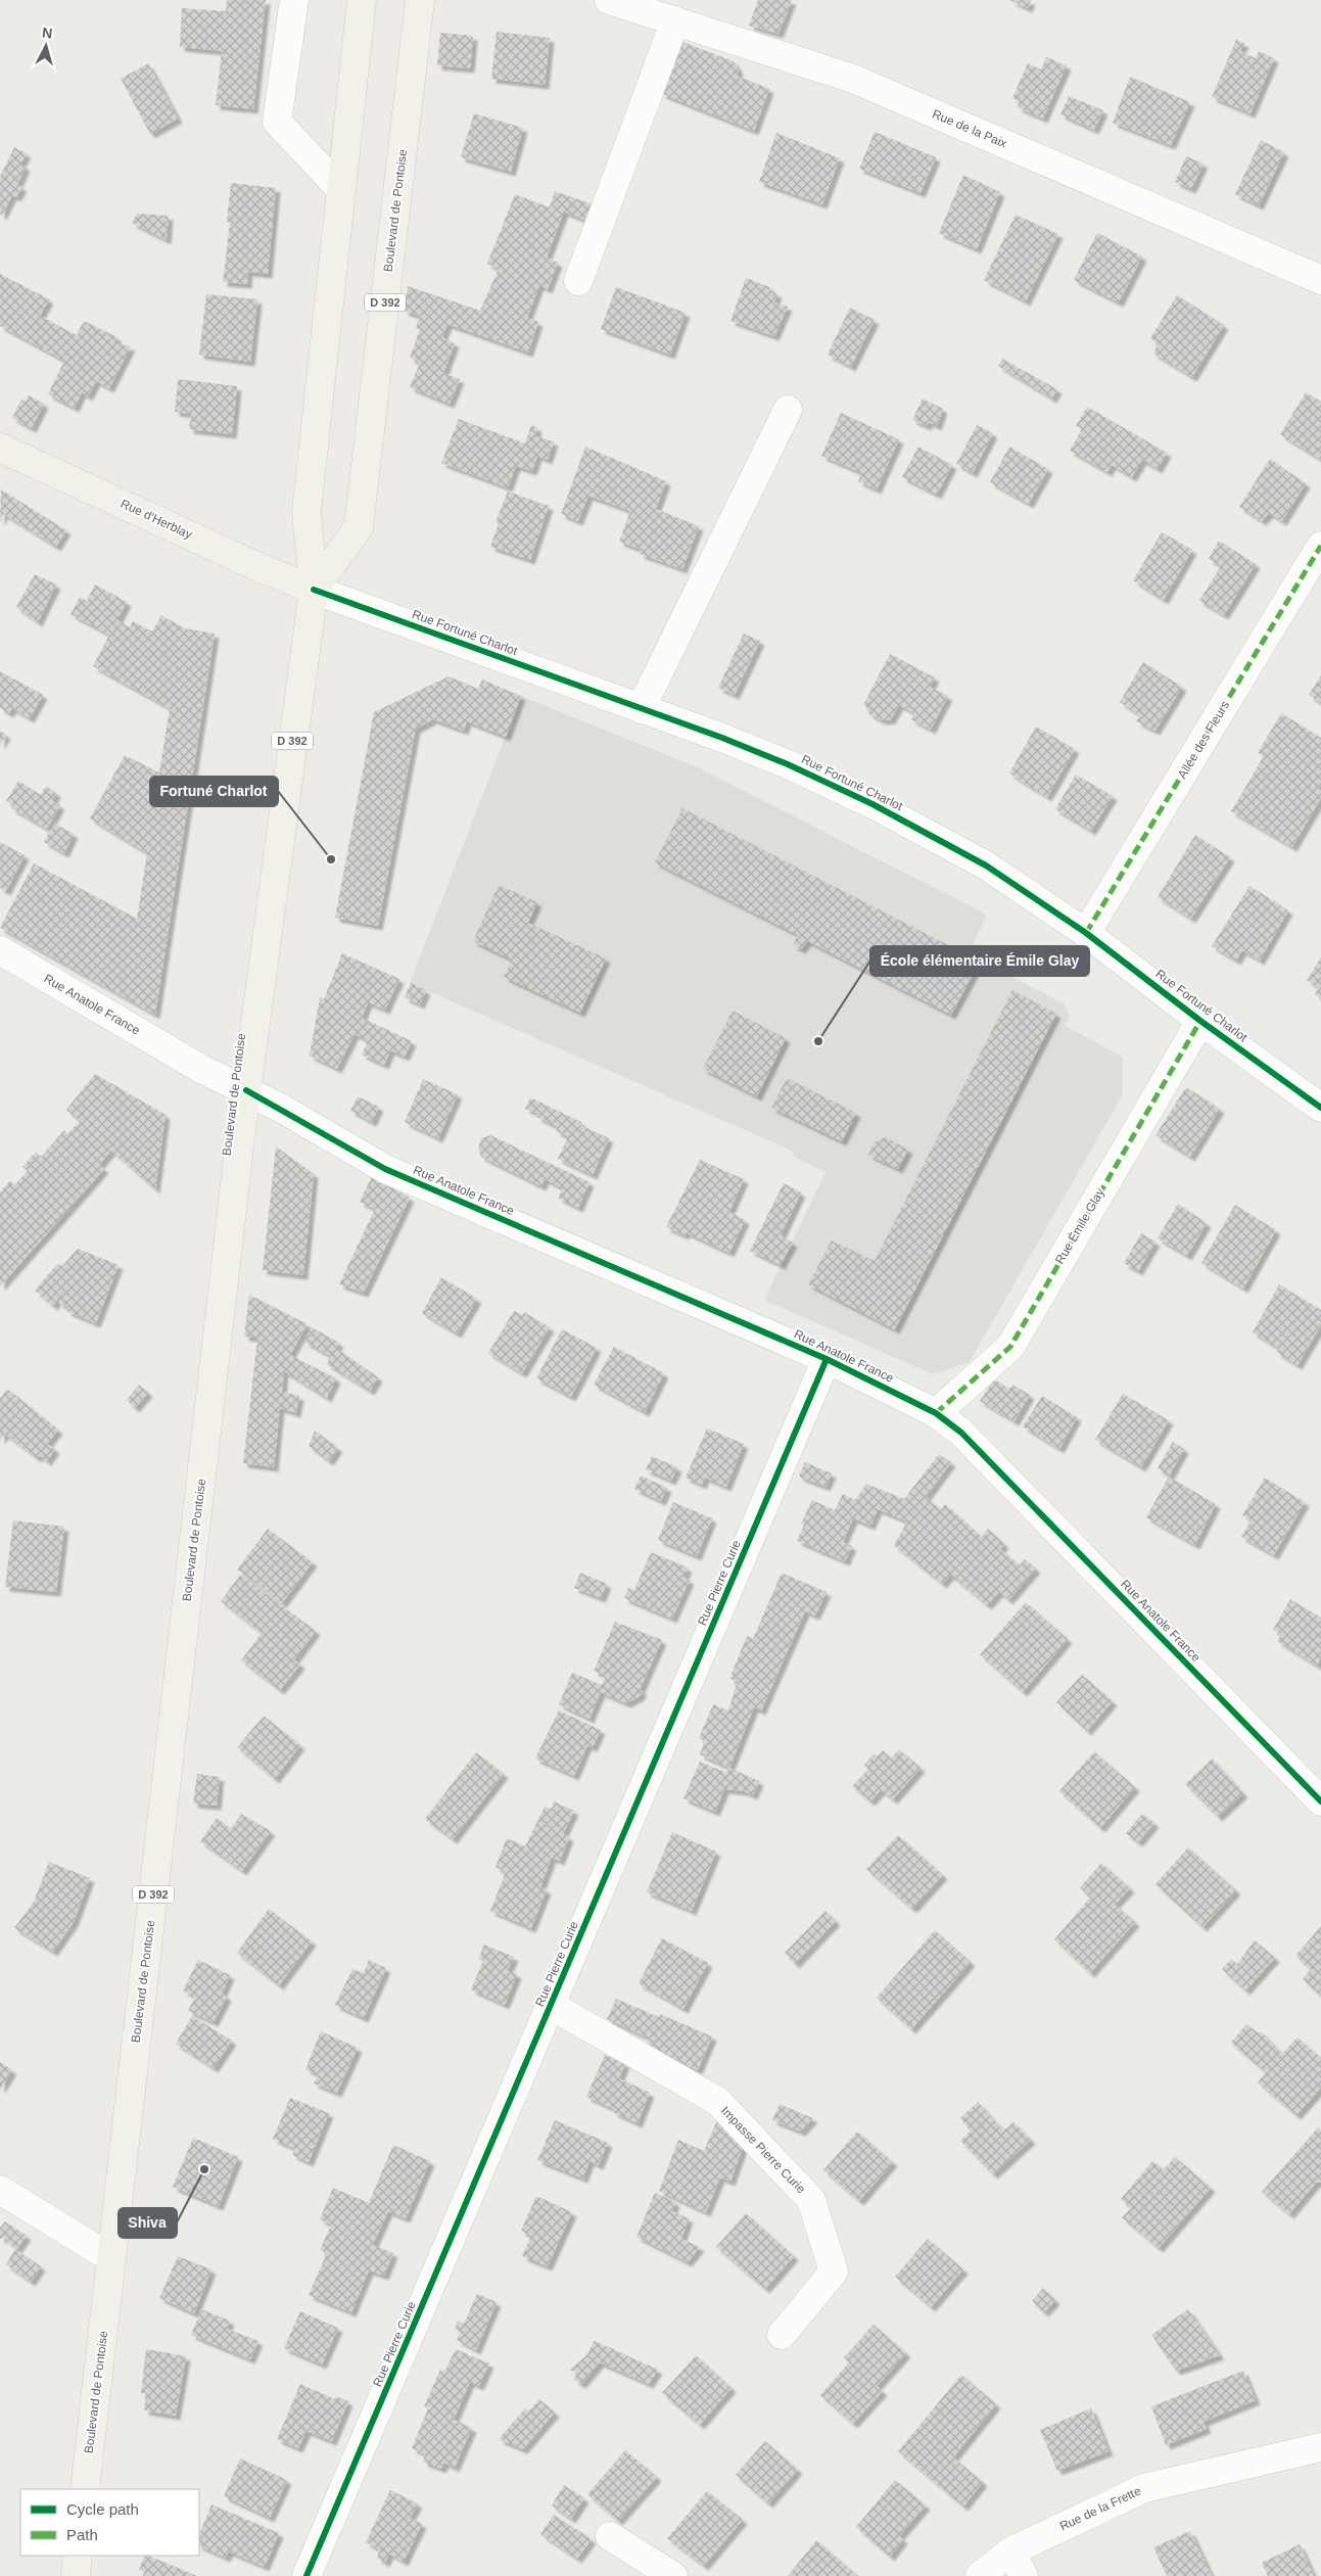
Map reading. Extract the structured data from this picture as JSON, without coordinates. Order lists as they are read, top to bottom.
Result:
{
  "streets": {
    "main road": ["Boulevard de Pontoise", "D 392", "Rue d'Herblay"],
    "street": [
      "Rue de la Paix",
      "Rue Fortuné Charlot",
      "Allée des Fleurs",
      "Rue Anatole France",
      "Rue Émile Glay",
      "Rue Pierre Curie",
      "Impasse Pierre Curie",
      "Rue de la Frette"
    ]
  },
  "crossings": [
    ["Boulevard de Pontoise", "Rue d'Herblay"],
    ["Boulevard de Pontoise", "Rue Fortuné Charlot"],
    ["Boulevard de Pontoise", "Rue Anatole France"],
    ["Rue d'Herblay", "Rue Fortuné Charlot"],
    ["Rue Fortuné Charlot", "Allée des Fleurs"],
    ["Rue Fortuné Charlot", "Rue Émile Glay"],
    ["Rue Anatole France", "Rue Émile Glay"],
    ["Rue Anatole France", "Rue Pierre Curie"],
    ["Rue Pierre Curie", "Impasse Pierre Curie"]
  ],
  "places": ["Fortuné Charlot", "École élémentaire Émile Glay", "Shiva"],
  "legend": ["Cycle path", "Path"],
  "north": "top"
}
